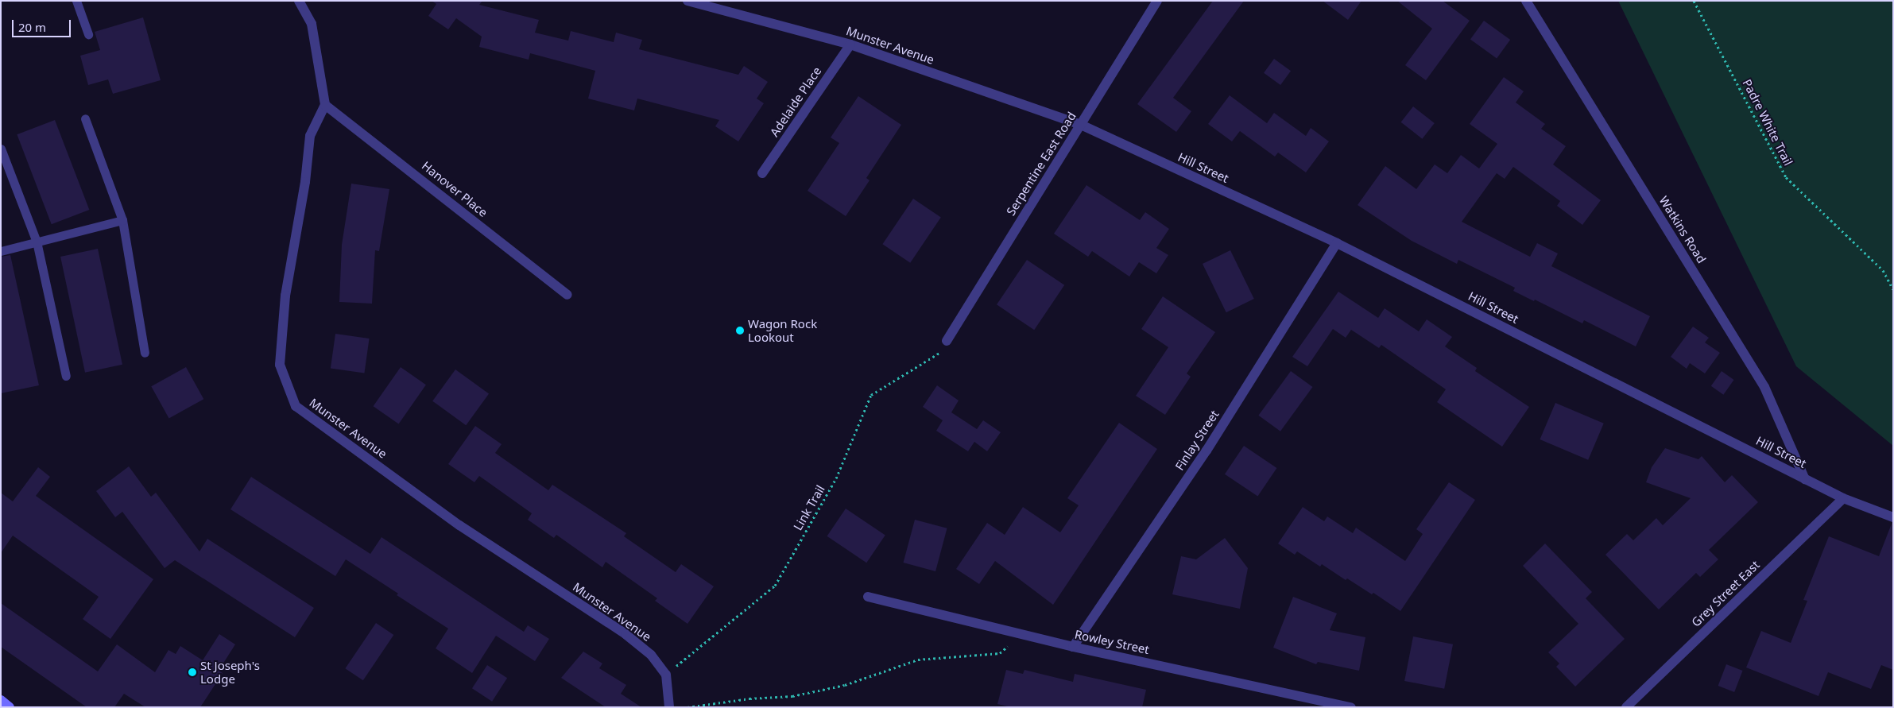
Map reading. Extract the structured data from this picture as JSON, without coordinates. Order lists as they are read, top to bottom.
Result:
{
  "streets": {
    "street": [
      "Munster Avenue",
      "Adelaide Place",
      "Serpentine East Road",
      "Hill Street",
      "Hanover Place",
      "Watkins Road",
      "Finlay Street",
      "Grey Street East",
      "Rowley Street"
    ],
    "path": ["Padre White Trail", "Link Trail"]
  },
  "crossings": [
    ["Munster Avenue", "Adelaide Place"],
    ["Munster Avenue", "Serpentine East Road"],
    ["Munster Avenue", "Hill Street"],
    ["Munster Avenue", "Hanover Place"],
    ["Munster Avenue", "Link Trail"],
    ["Serpentine East Road", "Hill Street"],
    ["Serpentine East Road", "Link Trail"],
    ["Hill Street", "Watkins Road"],
    ["Hill Street", "Finlay Street"],
    ["Hill Street", "Grey Street East"],
    ["Finlay Street", "Rowley Street"]
  ],
  "places": ["Wagon Rock Lookout", "St Joseph's Lodge"],
  "scale_bar": "20 m"
}
